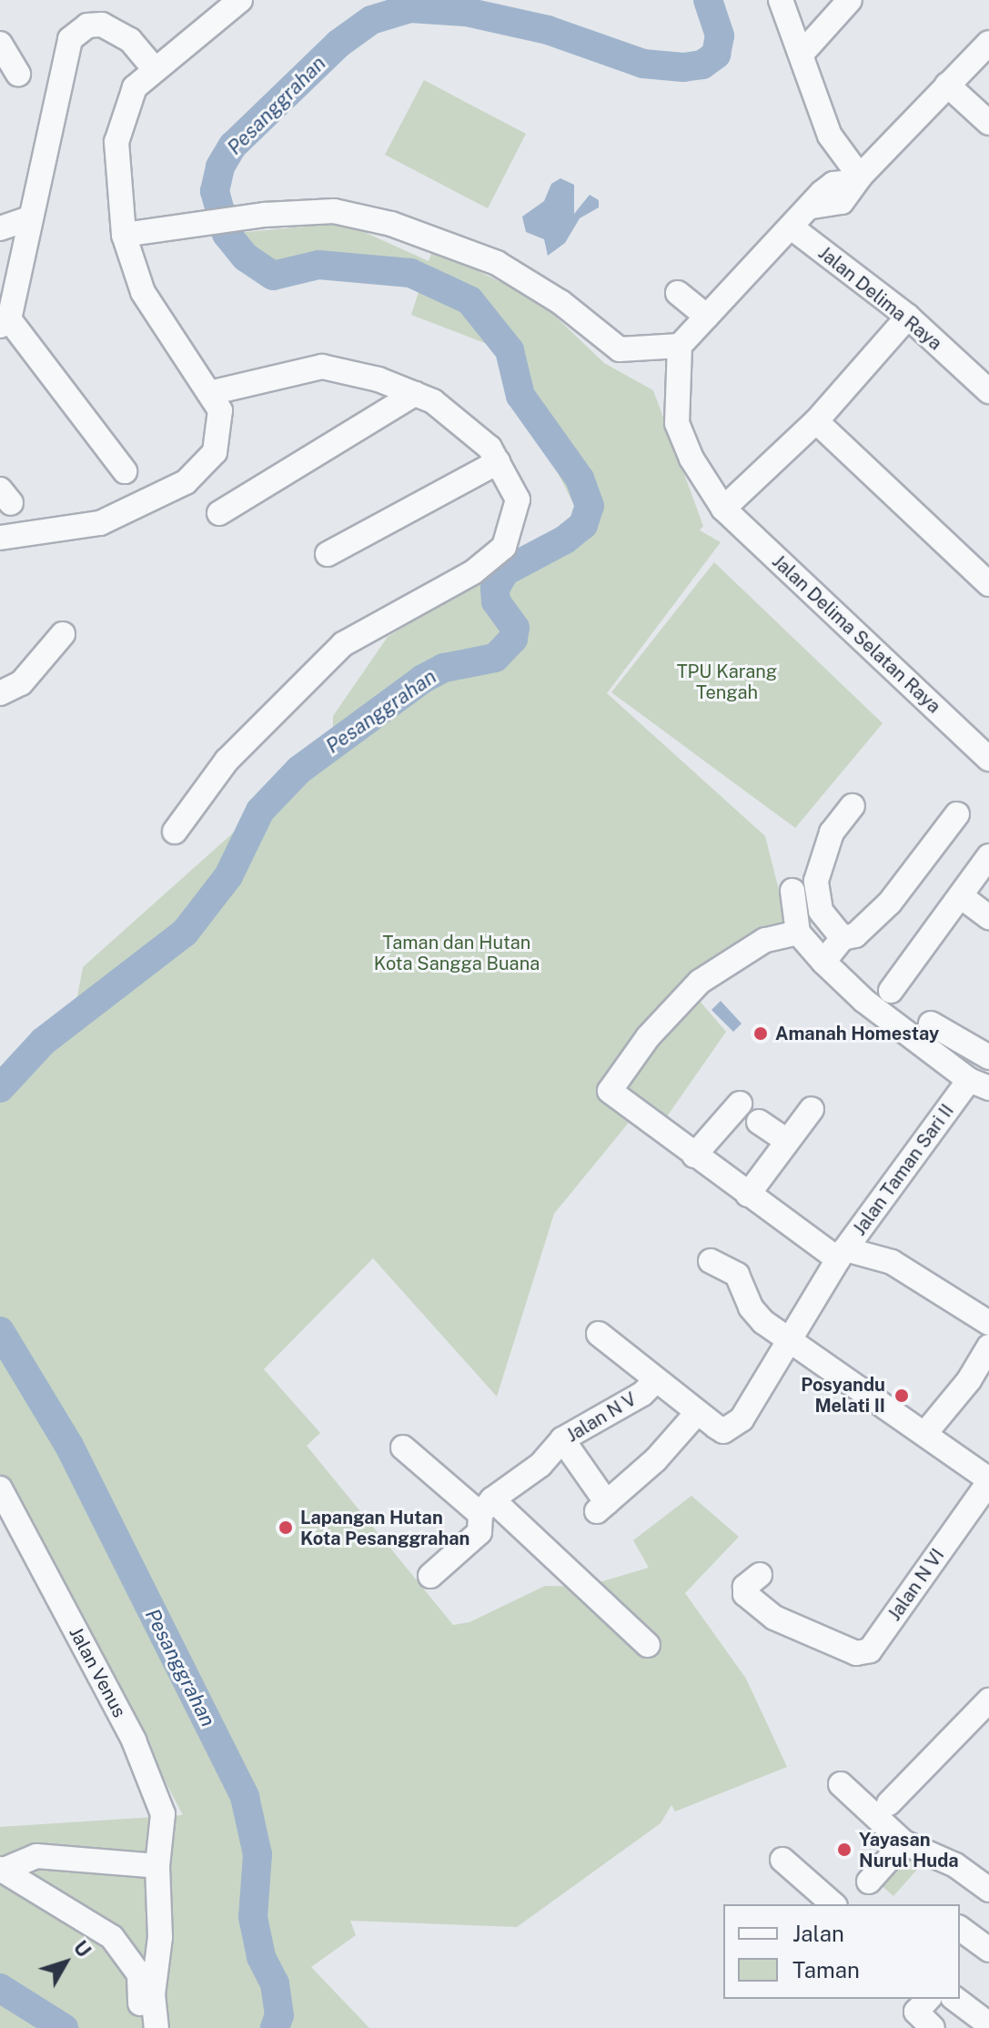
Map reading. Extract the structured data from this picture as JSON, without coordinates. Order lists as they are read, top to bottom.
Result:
{
  "streets": {
    "street": [
      "Jalan Delima Raya",
      "Jalan Delima Selatan Raya",
      "Jalan Taman Sari II",
      "Jalan N V",
      "Jalan N VI",
      "Jalan Venus"
    ]
  },
  "crossings": [
    ["Jalan Taman Sari II", "Jalan N V"]
  ],
  "water": ["Pesanggrahan"],
  "parks": ["TPU Karang Tengah", "Taman dan Hutan Kota Sangga Buana"],
  "places": [
    "Amanah Homestay",
    "Posyandu Melati II",
    "Lapangan Hutan Kota Pesanggrahan",
    "Yayasan Nurul Huda"
  ],
  "legend": ["Jalan", "Taman"],
  "north": "top right"
}
